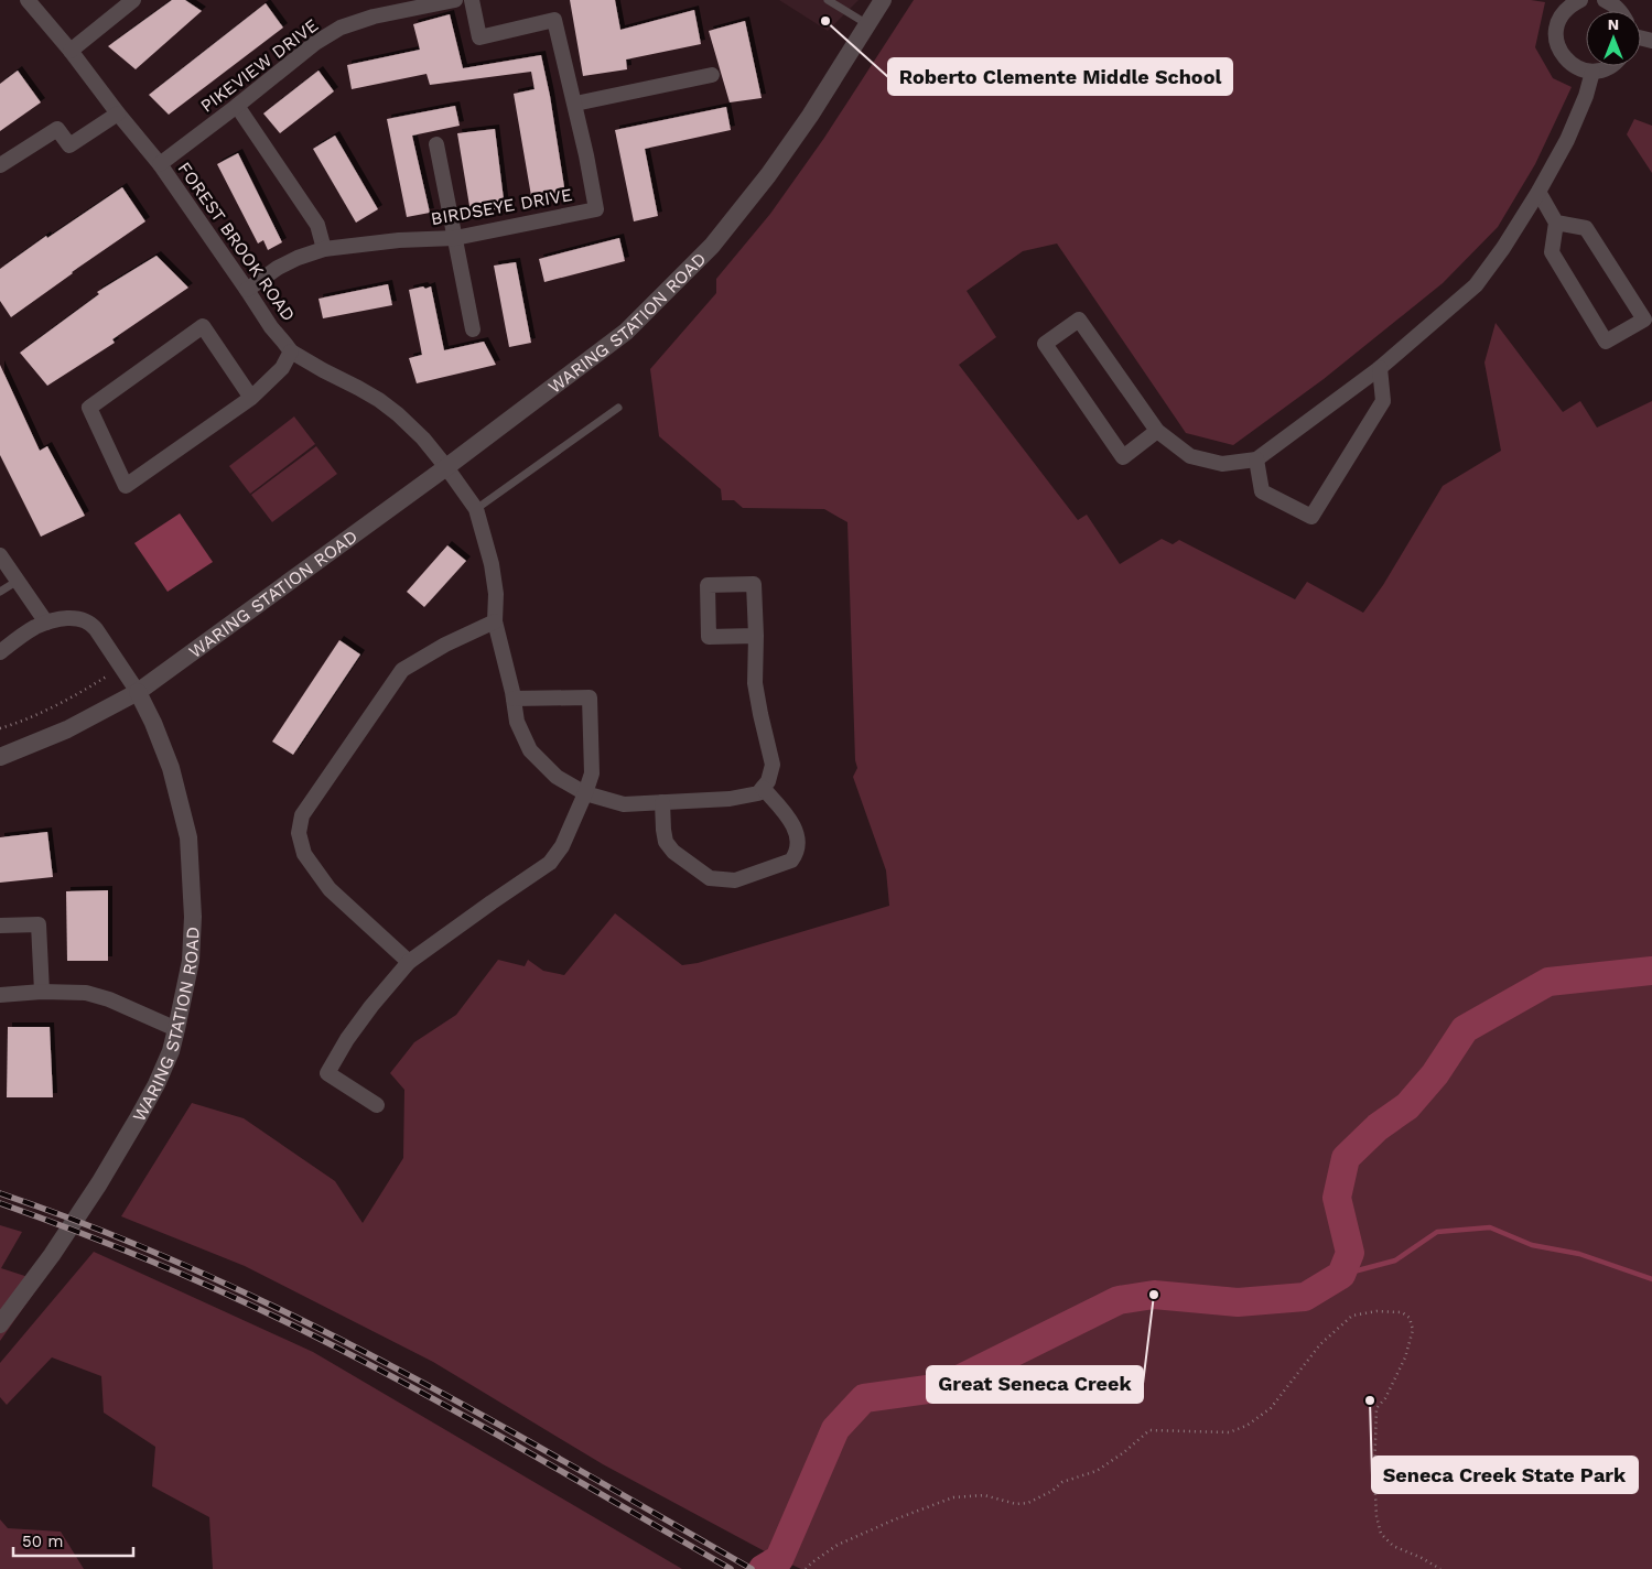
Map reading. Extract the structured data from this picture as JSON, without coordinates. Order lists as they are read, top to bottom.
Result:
{
  "streets": {
    "street": [
      "PIKEVIEW DRIVE",
      "BIRDSEYE DRIVE",
      "FOREST BROOK ROAD",
      "WARING STATION ROAD"
    ]
  },
  "crossings": [
    ["PIKEVIEW DRIVE", "FOREST BROOK ROAD"],
    ["BIRDSEYE DRIVE", "FOREST BROOK ROAD"],
    ["FOREST BROOK ROAD", "WARING STATION ROAD"]
  ],
  "places": ["Roberto Clemente Middle School", "Great Seneca Creek", "Seneca Creek State Park"],
  "scale_bar": "50 m",
  "north": "top"
}
